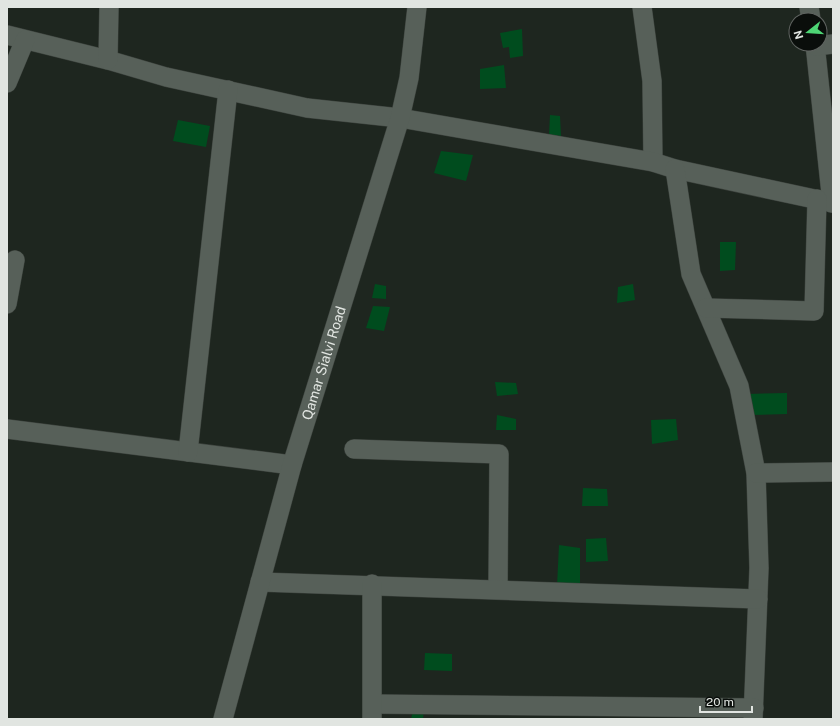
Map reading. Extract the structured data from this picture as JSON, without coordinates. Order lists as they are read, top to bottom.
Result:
{
  "streets": {
    "street": ["Qamar Sialvi Road"]
  },
  "scale_bar": "20 m",
  "north": "left"
}
